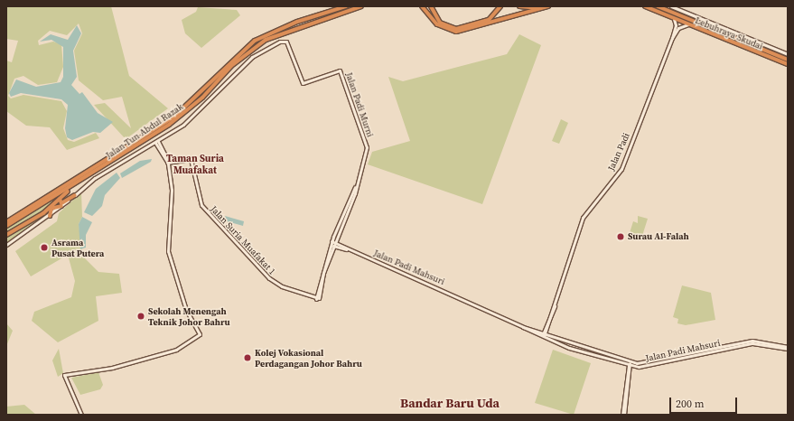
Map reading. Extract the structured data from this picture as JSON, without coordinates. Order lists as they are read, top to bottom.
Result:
{
  "streets": {
    "highway": ["Lebuhraya Skudai", "Jalan Tun Abdul Razak"],
    "street": [
      "Jalan Padi Murni",
      "Jalan Padi",
      "Jalan Suria Muafakat 1",
      "Jalan Padi Mahsuri"
    ]
  },
  "crossings": [
    ["Lebuhraya Skudai", "Jalan Padi"],
    ["Jalan Padi Murni", "Jalan Suria Muafakat 1"],
    ["Jalan Padi Murni", "Jalan Padi Mahsuri"],
    ["Jalan Padi", "Jalan Padi Mahsuri"]
  ],
  "districts": ["Taman Suria Muafakat", "Bandar Baru Uda"],
  "places": [
    "Surau Al-Falah",
    "Asrama Pusat Putera",
    "Sekolah Menengah Teknik Johor Bahru",
    "Kolej Vokasional Perdagangan Johor Bahru"
  ],
  "scale_bar": "200 m"
}
